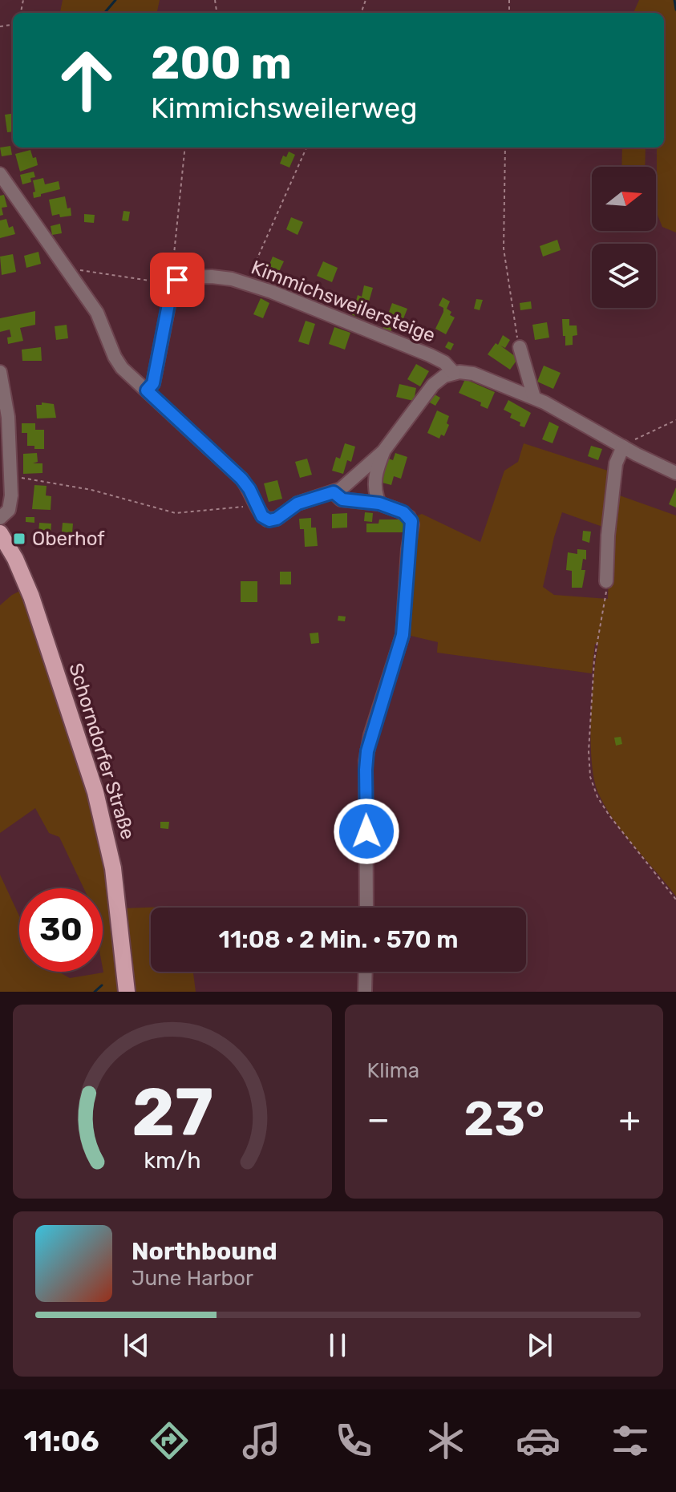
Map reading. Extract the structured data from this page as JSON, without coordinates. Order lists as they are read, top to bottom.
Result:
{
  "streets": {
    "main road": ["Schorndorfer Straße"],
    "street": ["Kimmichsweilersteige"]
  },
  "places": {
    "transit": ["Oberhof"]
  },
  "north": "right",
  "page": {
    "turn": ["200 m", "Kimmichsweilerweg"],
    "limit": "30",
    "trip": "11:08 · 2 Min. · 570 m",
    "tile": "Klima",
    "heat": ["−", "23°", "+"],
    "song": ["Northbound", "June Harbor"],
    "tabs": "11:06",
    "gauge": ["27", "km/h"]
  }
}
